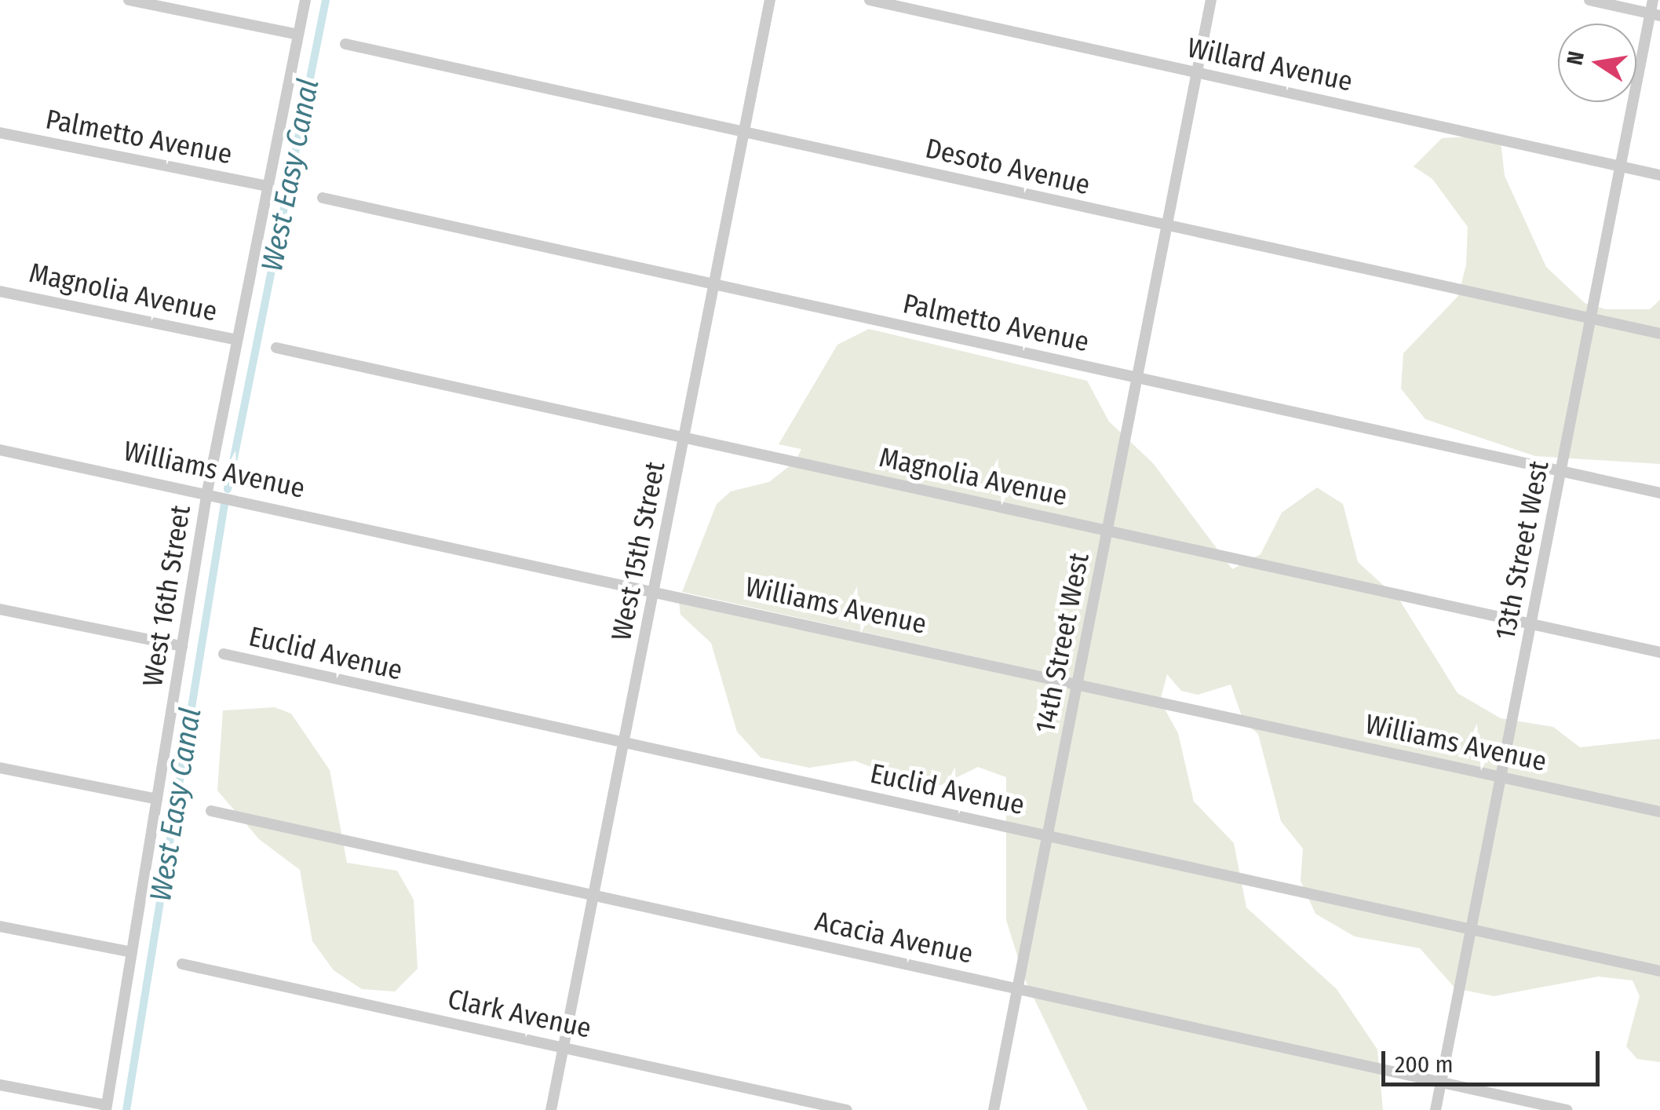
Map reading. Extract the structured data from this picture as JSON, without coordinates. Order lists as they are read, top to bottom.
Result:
{
  "streets": {
    "street": [
      "Willard Avenue",
      "Palmetto Avenue",
      "Desoto Avenue",
      "Magnolia Avenue",
      "Williams Avenue",
      "13th Street West",
      "West 15th Street",
      "West 16th Street",
      "14th Street West",
      "Euclid Avenue",
      "Acacia Avenue",
      "Clark Avenue"
    ]
  },
  "crossings": [
    ["Willard Avenue", "13th Street West"],
    ["Willard Avenue", "14th Street West"],
    ["Palmetto Avenue", "13th Street West"],
    ["Palmetto Avenue", "West 15th Street"],
    ["Palmetto Avenue", "West 16th Street"],
    ["Palmetto Avenue", "14th Street West"],
    ["Desoto Avenue", "13th Street West"],
    ["Desoto Avenue", "West 15th Street"],
    ["Desoto Avenue", "14th Street West"],
    ["Magnolia Avenue", "13th Street West"],
    ["Magnolia Avenue", "West 15th Street"],
    ["Magnolia Avenue", "West 16th Street"],
    ["Magnolia Avenue", "14th Street West"],
    ["Williams Avenue", "13th Street West"],
    ["Williams Avenue", "West 15th Street"],
    ["Williams Avenue", "West 16th Street"],
    ["Williams Avenue", "14th Street West"],
    ["13th Street West", "Euclid Avenue"],
    ["13th Street West", "Acacia Avenue"],
    ["West 15th Street", "Euclid Avenue"],
    ["West 15th Street", "Acacia Avenue"],
    ["West 15th Street", "Clark Avenue"],
    ["14th Street West", "Euclid Avenue"],
    ["14th Street West", "Acacia Avenue"]
  ],
  "water": ["West Easy Canal"],
  "scale_bar": "200 m",
  "north": "left"
}
